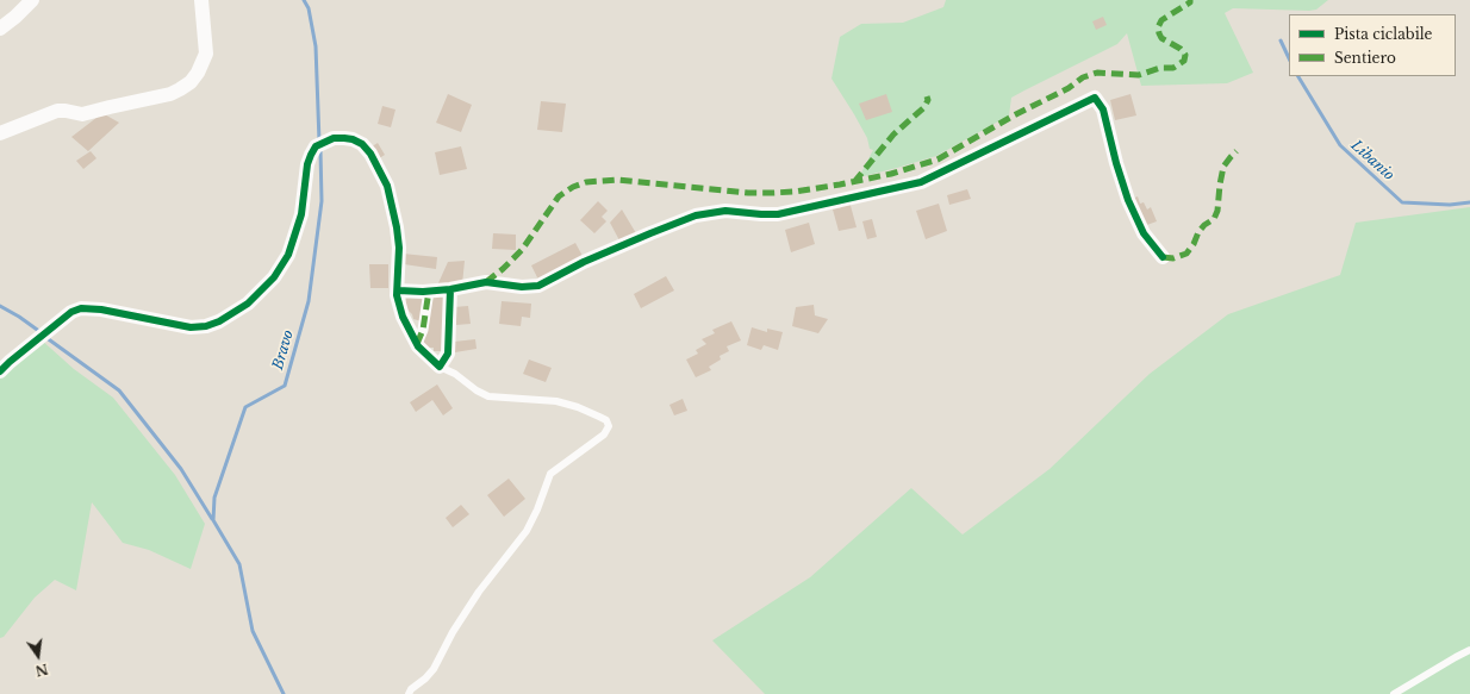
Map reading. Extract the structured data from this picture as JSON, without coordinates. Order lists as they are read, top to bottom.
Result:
{
  "water": ["Libanio", "Bravo"],
  "legend": ["Pista ciclabile", "Sentiero"],
  "north": "bottom"
}
